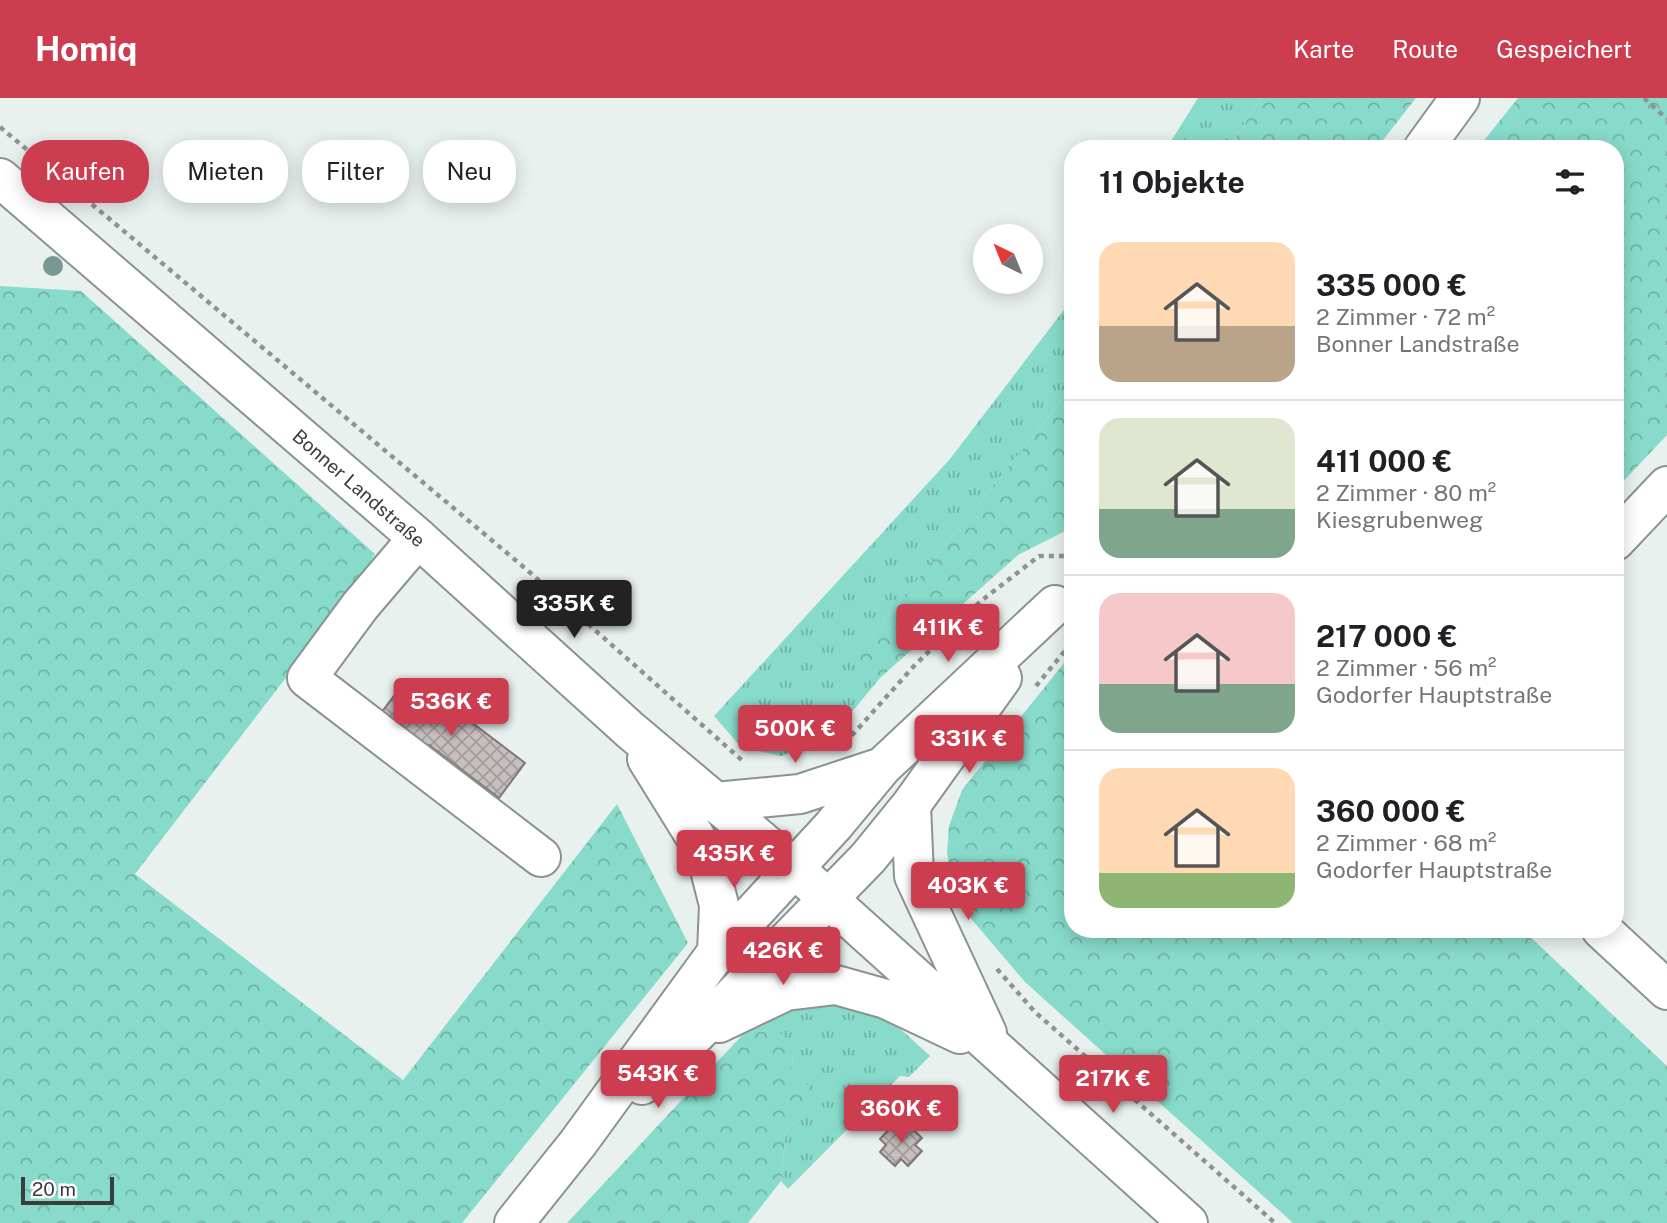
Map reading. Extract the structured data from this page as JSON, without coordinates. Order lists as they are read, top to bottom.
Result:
{
  "streets": {
    "main road": ["Bonner Landstraße"]
  },
  "scale_bar": "20 m",
  "north": "top left",
  "page": {
    "header": "Homiq",
    "nav": ["Karte", "Route", "Gespeichert"],
    "chip": [
      "Kaufen",
      "Mieten",
      "Filter",
      "Neu"
    ],
    "heading": "11 Objekte",
    "list": [
      {
        "name": "335 000 €",
        "note": "2 Zimmer · 72 m² · Bonner Landstraße"
      },
      {
        "name": "411 000 €",
        "note": "2 Zimmer · 80 m² · Kiesgrubenweg"
      },
      {
        "name": "217 000 €",
        "note": "2 Zimmer · 56 m² · Godorfer Hauptstraße"
      },
      {
        "name": "360 000 €",
        "note": "2 Zimmer · 68 m² · Godorfer Hauptstraße"
      }
    ],
    "price": [
      "335K €",
      "411K €",
      "536K €",
      "500K €",
      "331K €",
      "435K €",
      "403K €",
      "426K €",
      "543K €",
      "217K €",
      "360K €"
    ],
    "scale": "20 m"
  }
}
